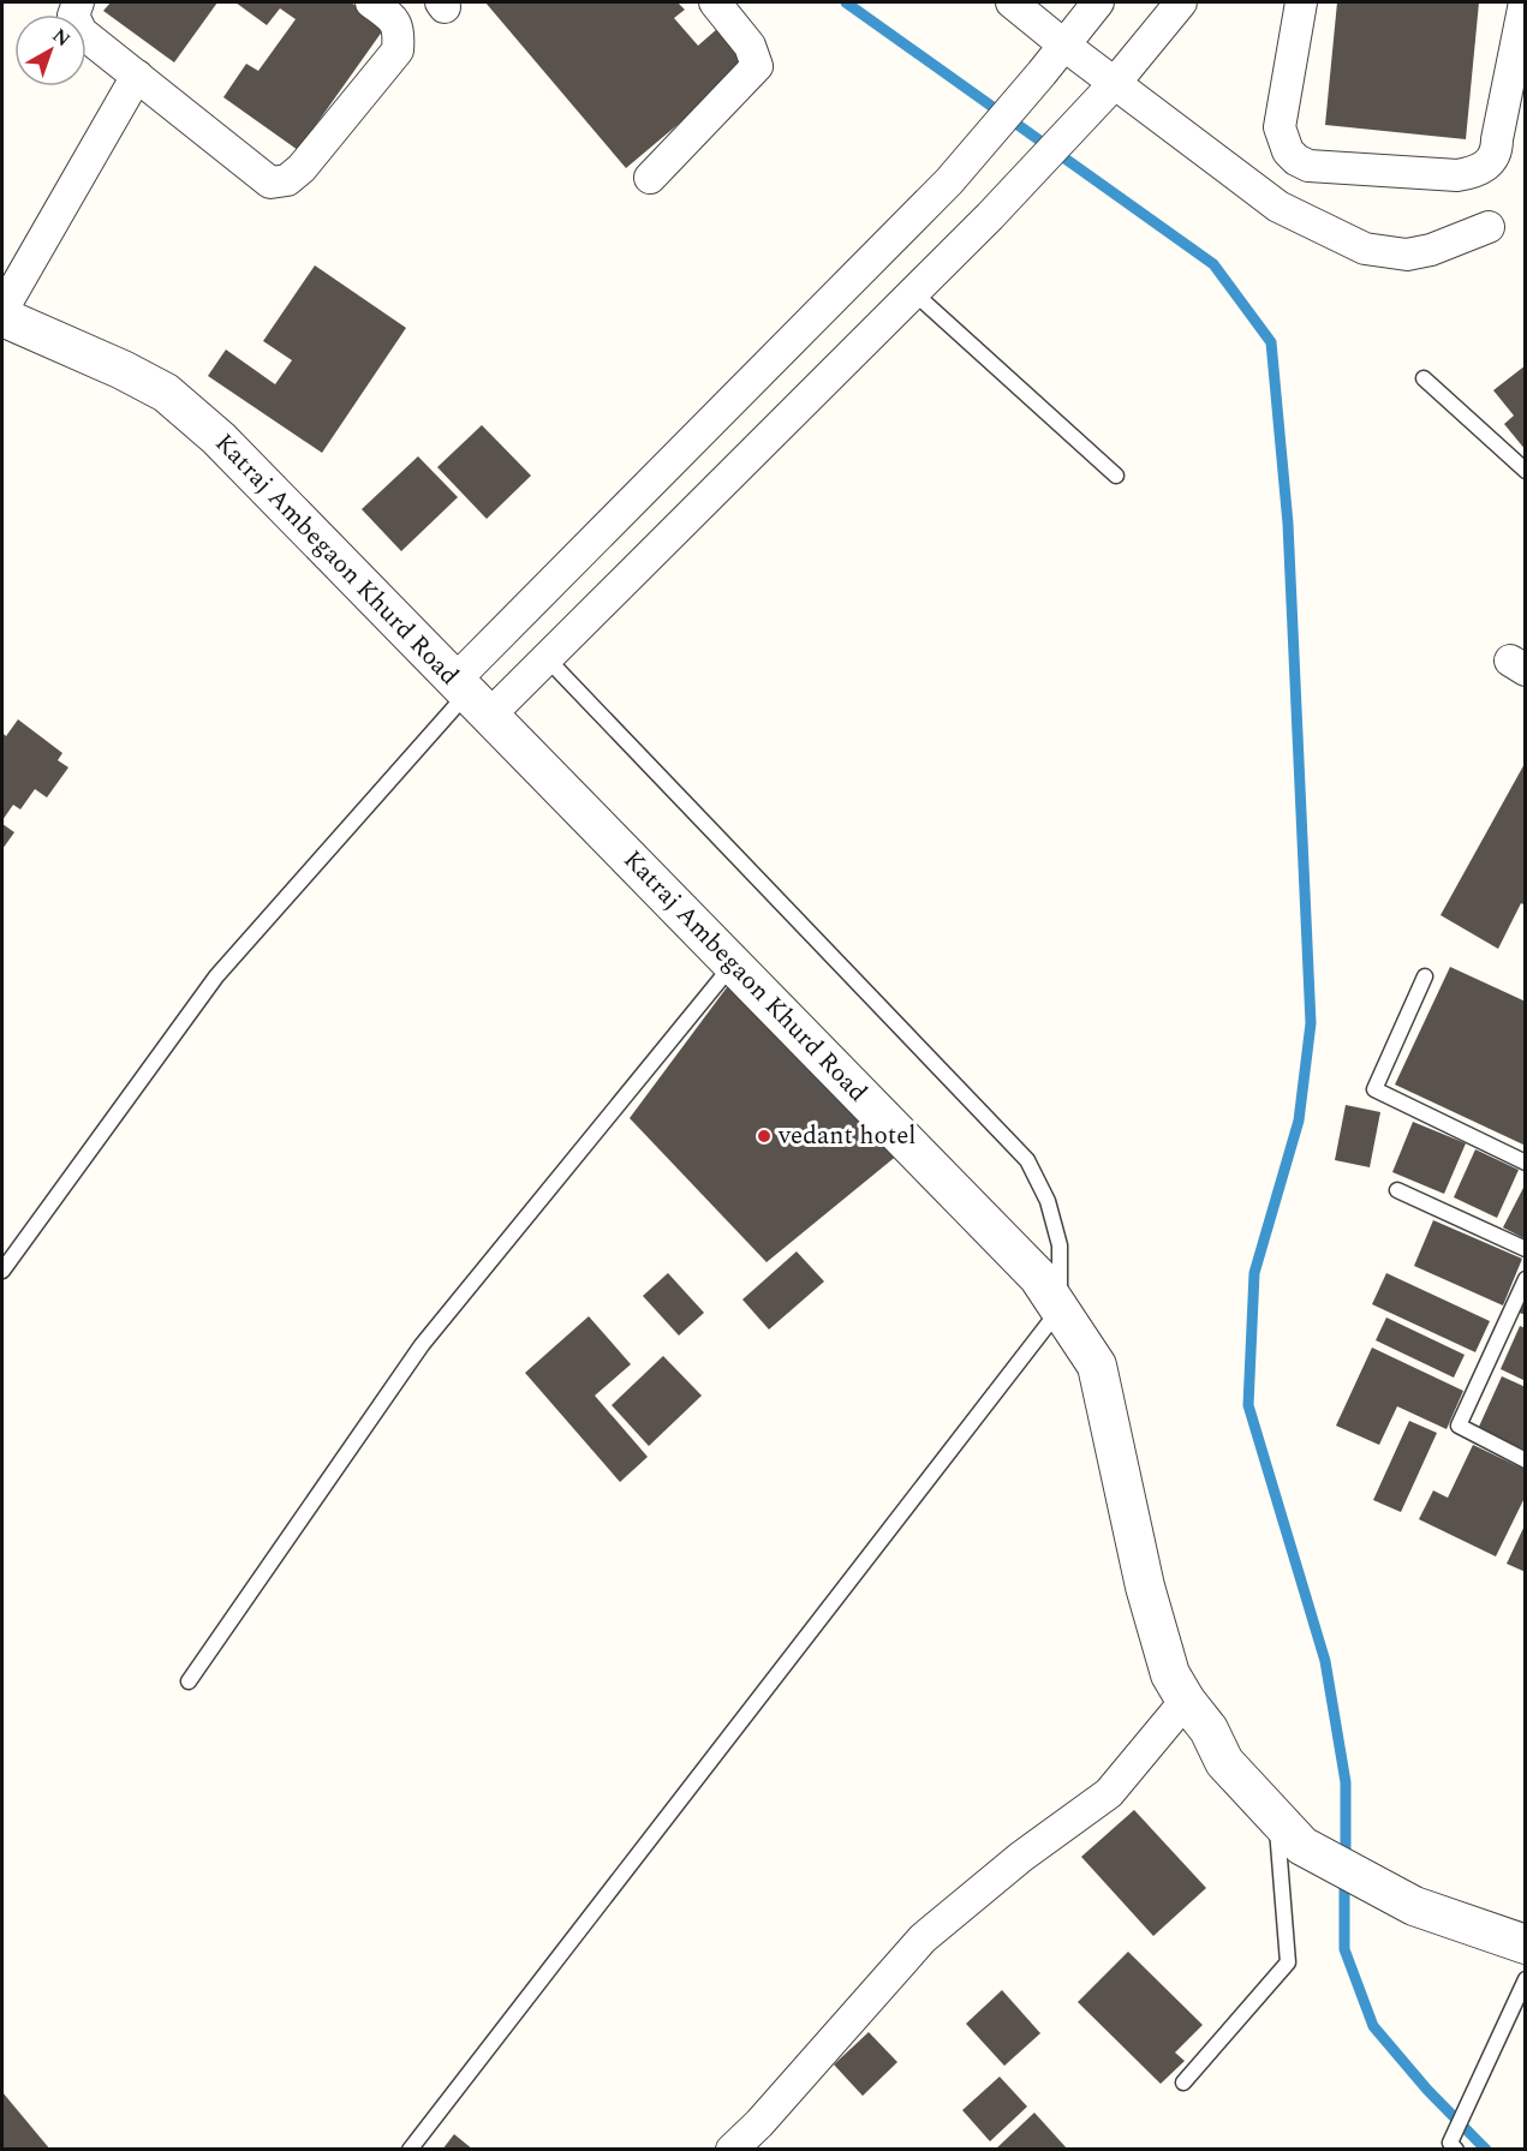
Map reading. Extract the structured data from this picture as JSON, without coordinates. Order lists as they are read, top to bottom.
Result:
{
  "streets": {
    "street": ["Katraj Ambegaon Khurd Road"]
  },
  "places": ["vedant hotel"],
  "north": "top right"
}
